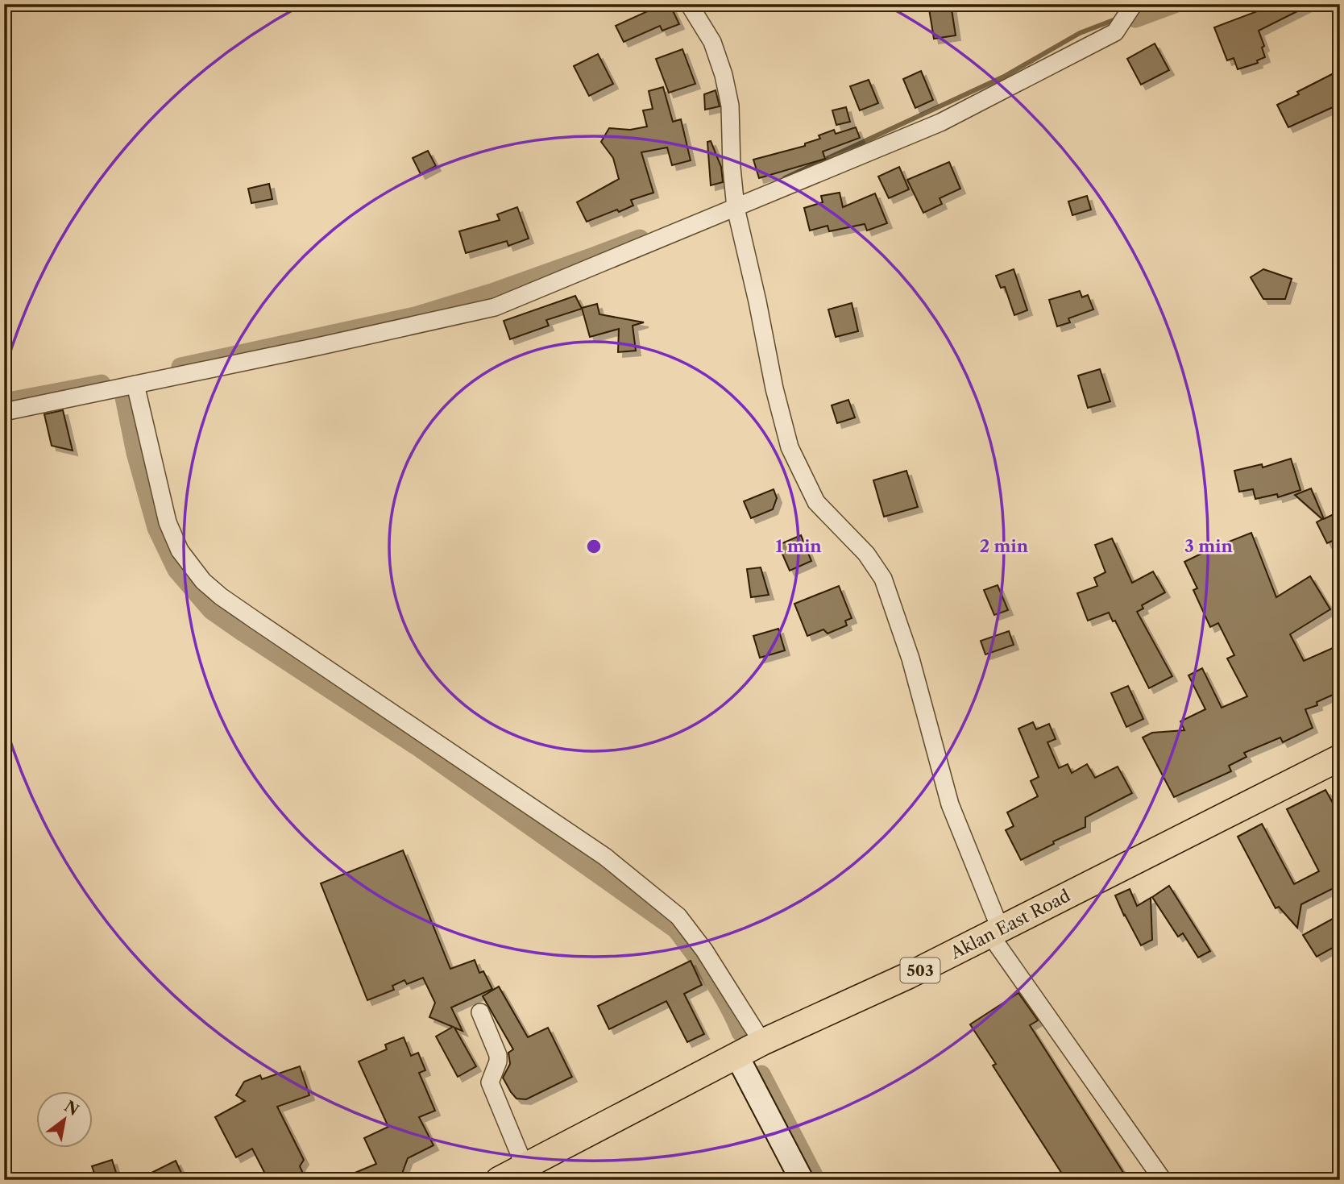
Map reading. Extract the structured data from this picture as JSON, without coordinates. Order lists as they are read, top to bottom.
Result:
{
  "streets": {
    "main road": ["Aklan East Road", "503"]
  },
  "north": "top right",
  "rings": ["1 min", "2 min", "3 min"]
}
